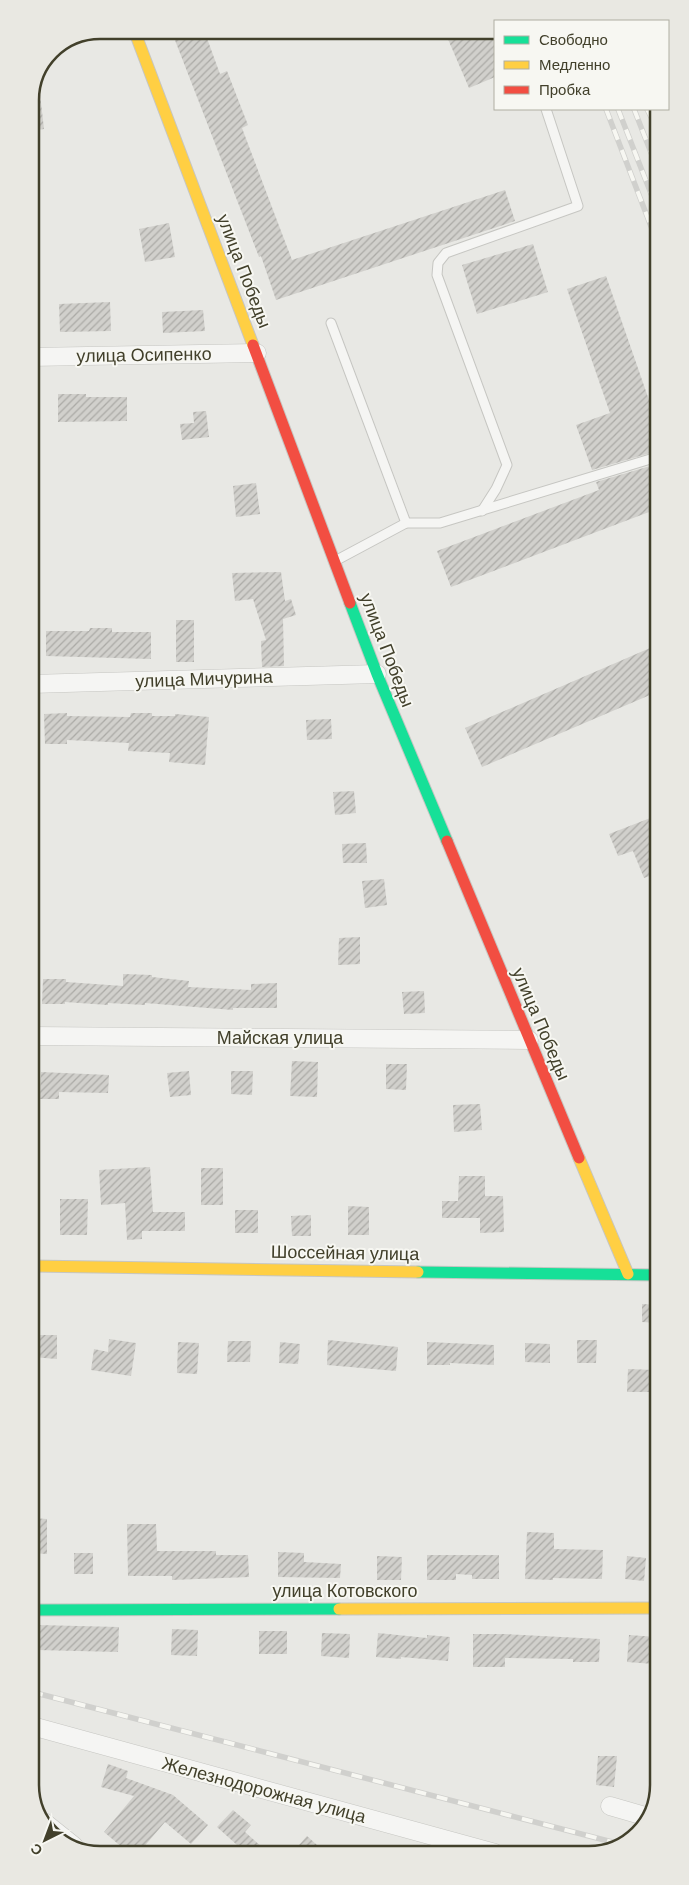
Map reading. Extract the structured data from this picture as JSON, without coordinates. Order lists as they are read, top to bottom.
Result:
{
  "streets": {
    "street": [
      "улица Победы",
      "улица Осипенко",
      "улица Мичурина",
      "Майская улица",
      "Шоссейная улица",
      "улица Котовского",
      "Железнодорожная улица"
    ]
  },
  "crossings": [
    ["улица Победы", "улица Осипенко"],
    ["улица Победы", "улица Мичурина"],
    ["улица Победы", "Майская улица"],
    ["улица Победы", "Шоссейная улица"]
  ],
  "legend": ["Свободно", "Медленно", "Пробка"],
  "north": "bottom left"
}
